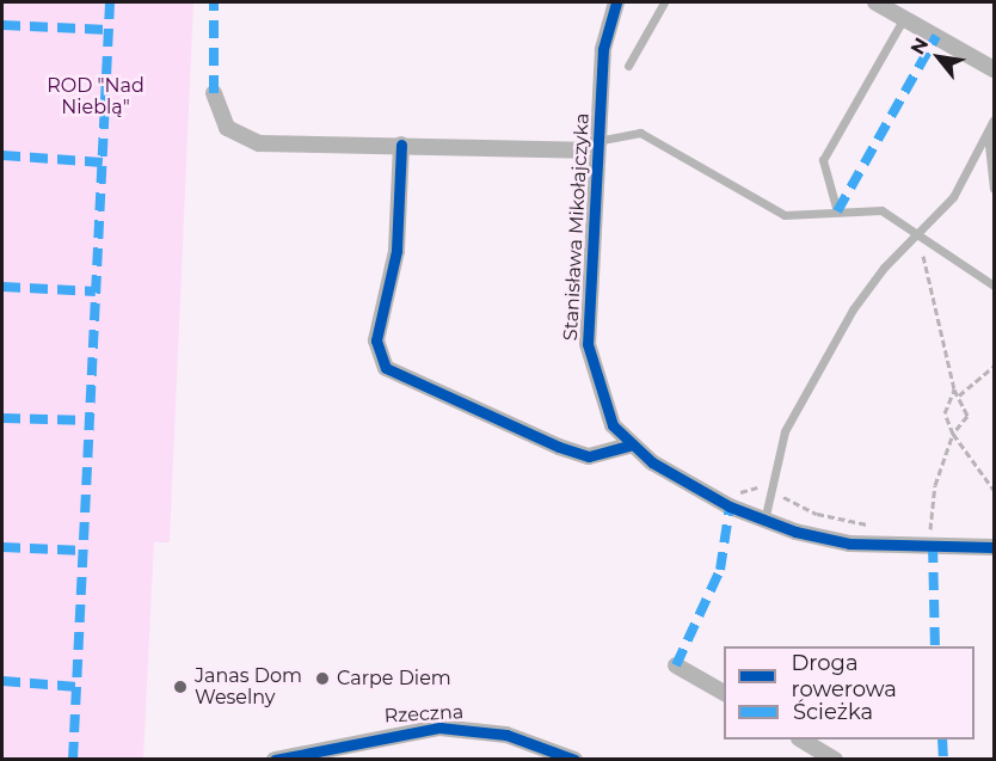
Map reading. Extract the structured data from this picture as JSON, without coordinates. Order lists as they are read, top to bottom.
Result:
{
  "streets": {
    "street": ["Stanisława Mikołajczyka", "Rzeczna"]
  },
  "parks": ["ROD \"Nad Nieblą\""],
  "places": ["Carpe Diem", "Janas Dom Weselny"],
  "legend": ["Droga rowerowa", "Ścieżka"],
  "north": "top left"
}
